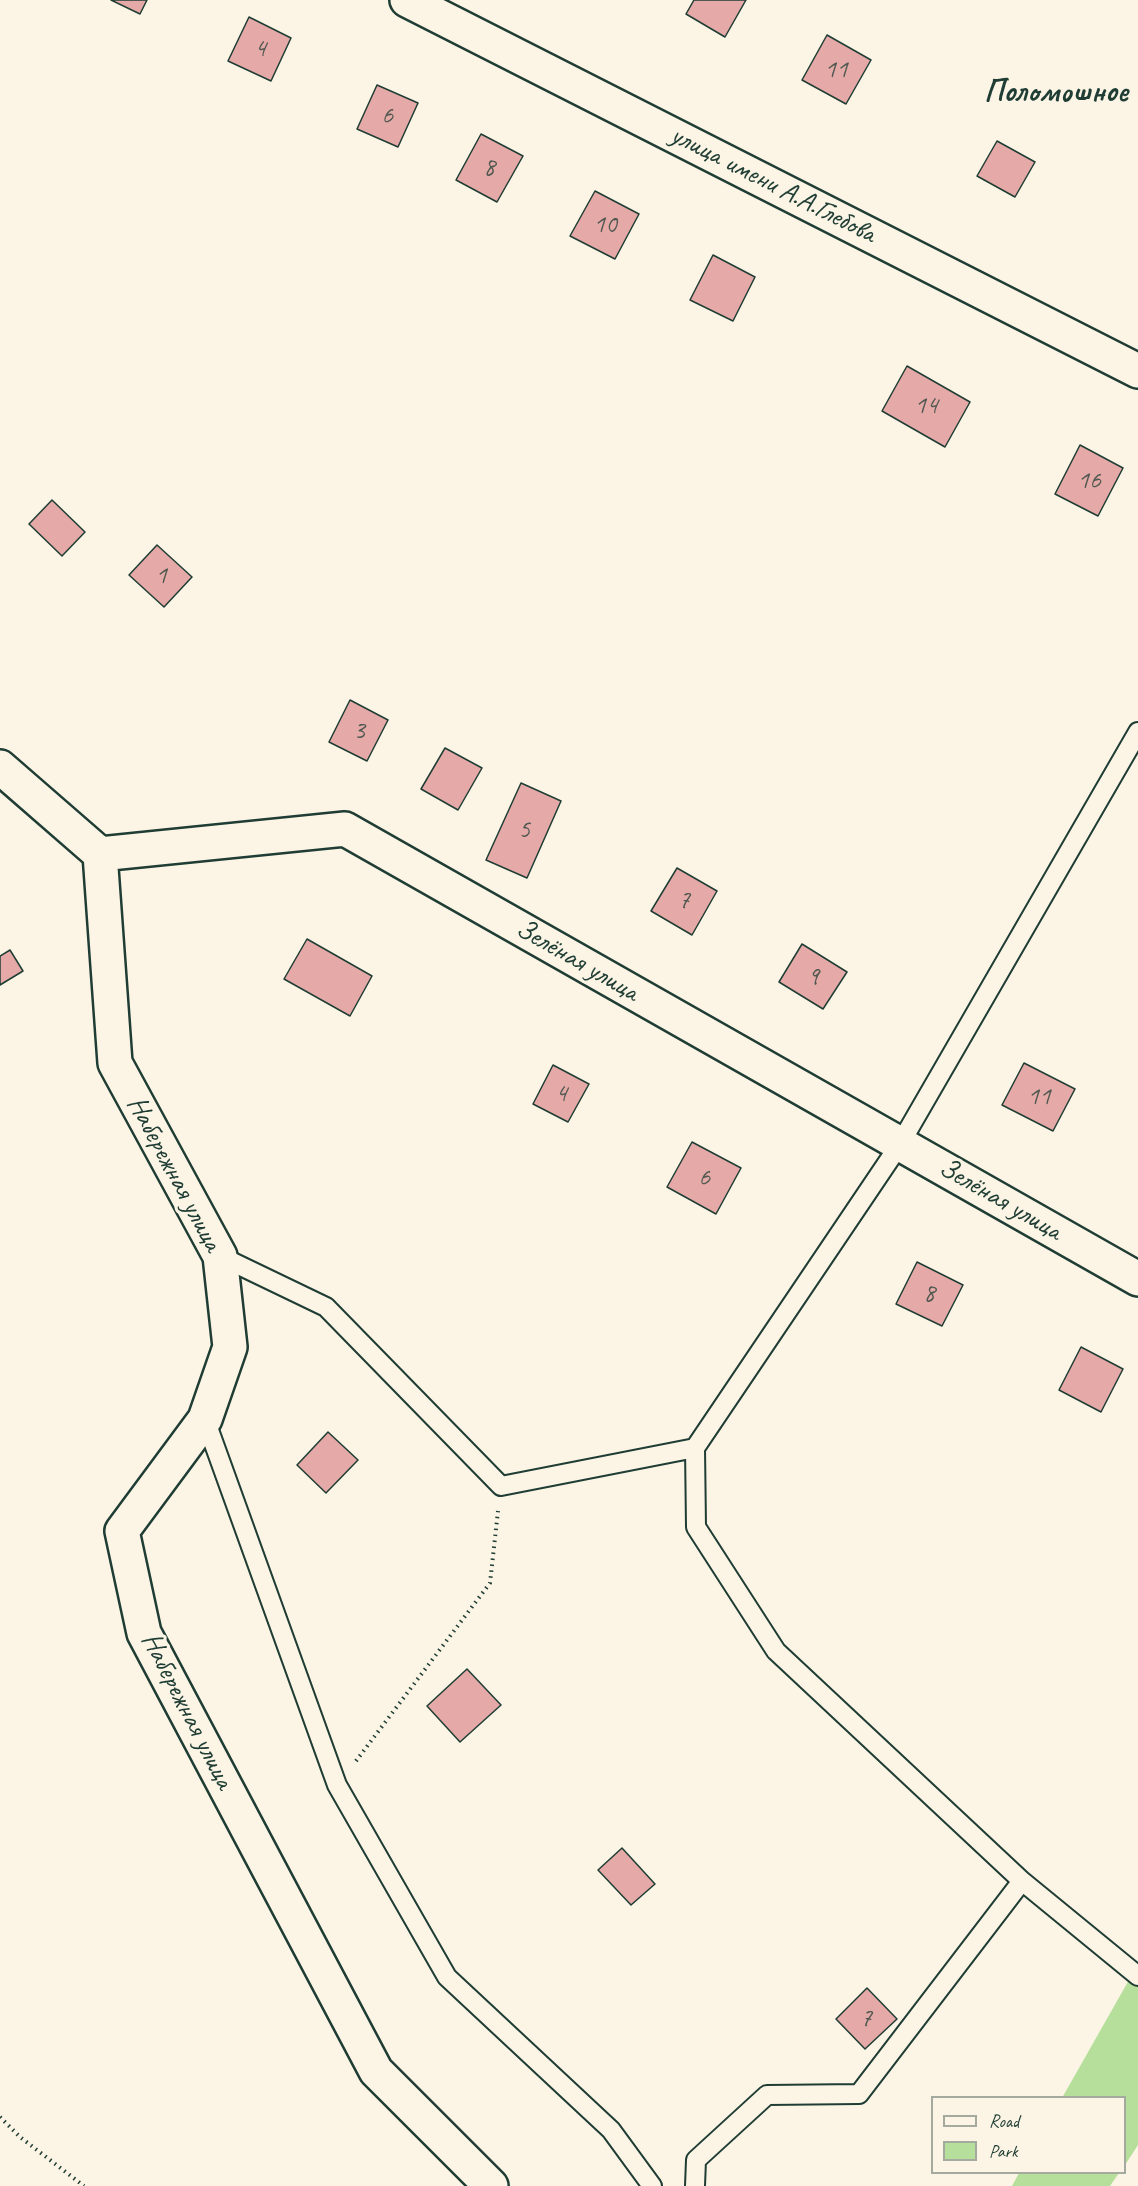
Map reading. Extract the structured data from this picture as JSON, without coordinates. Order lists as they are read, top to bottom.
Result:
{
  "streets": {
    "street": ["улица имени А.А.Глебова", "Зелёная улица", "Набережная улица"]
  },
  "crossings": [
    ["Зелёная улица", "Набережная улица"]
  ],
  "districts": ["Поломошное"],
  "house_numbers": [
    "4",
    "11",
    "6",
    "8",
    "10",
    "14",
    "16",
    "1",
    "3",
    "5",
    "7",
    "9",
    "4",
    "11",
    "6",
    "8",
    "7"
  ],
  "legend": ["Road", "Park"]
}
